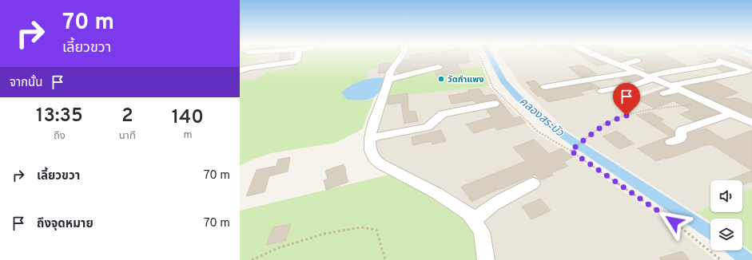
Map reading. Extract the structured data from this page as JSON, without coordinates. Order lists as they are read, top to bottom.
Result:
{
  "water": ["คลองสระบัว"],
  "places": ["วัดกำแพง"],
  "page": {
    "turn": ["70 m", "เลี้ยวขวา"],
    "then": "จากนั้น",
    "eta": [
      "13:35",
      "ถึง",
      "2",
      "นาที",
      "140",
      "m"
    ],
    "list": [
      {
        "name": "เลี้ยวขวา",
        "value": "70 m"
      },
      {
        "name": "ถึงจุดหมาย",
        "value": "70 m"
      }
    ]
  }
}
